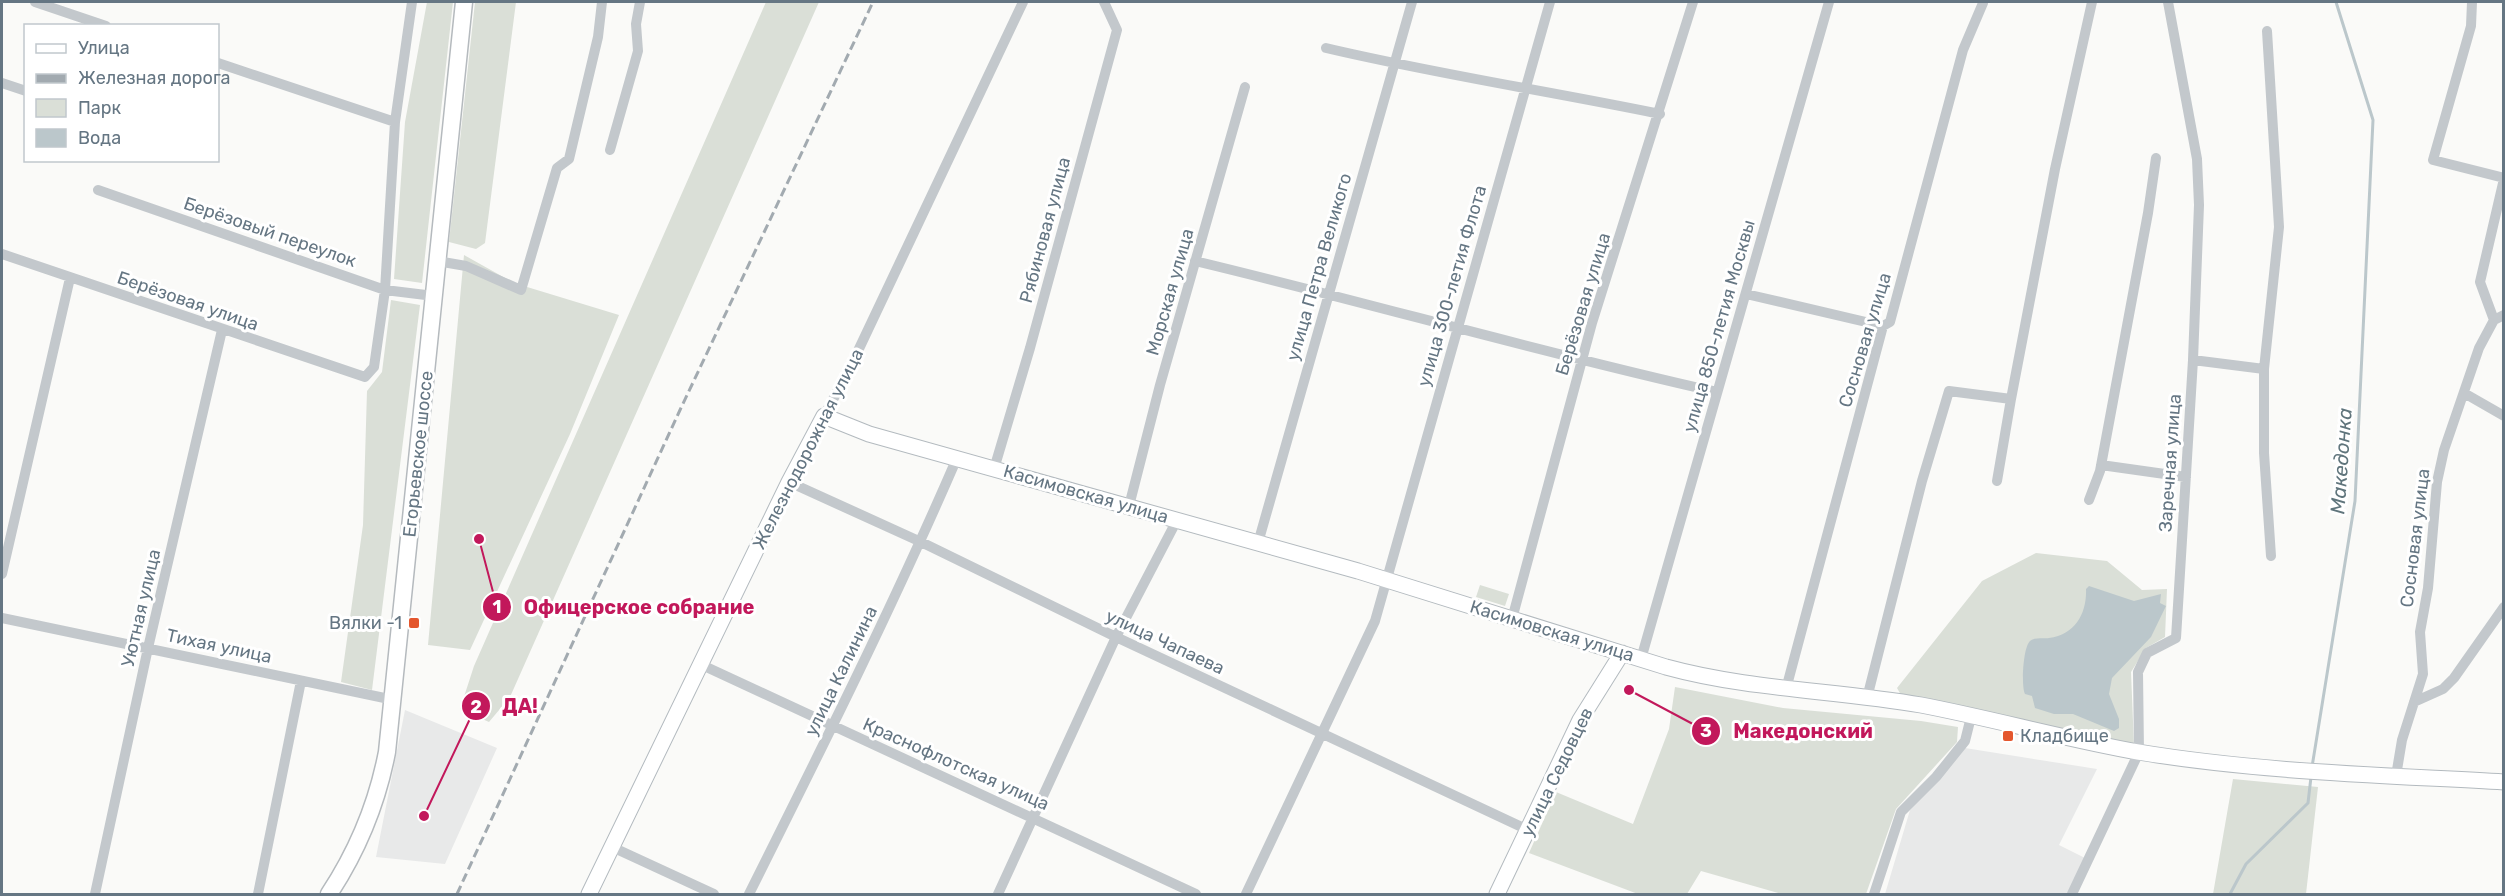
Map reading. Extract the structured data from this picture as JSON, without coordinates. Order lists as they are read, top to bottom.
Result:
{
  "streets": {
    "main road": [
      "Железнодорожная улица",
      "Егорьевское шоссе",
      "Касимовская улица",
      "улица Седовцев"
    ],
    "street": [
      "Рябиновая улица",
      "Берёзовый переулок",
      "улица Петра Великого",
      "улица 300-летия Флота",
      "Морская улица",
      "Берёзовая улица",
      "улица 850-летия Москвы",
      "Сосновая улица",
      "Заречная улица",
      "Уютная улица",
      "улица Чапаева",
      "Тихая улица",
      "улица Калинина",
      "Краснофлотская улица"
    ]
  },
  "crossings": [
    ["Рябиновая улица", "Касимовская улица"],
    ["Берёзовый переулок", "Берёзовая улица"],
    ["Берёзовый переулок", "Егорьевское шоссе"],
    ["улица Петра Великого", "Касимовская улица"],
    ["улица 300-летия Флота", "Касимовская улица"],
    ["улица 300-летия Флота", "улица Чапаева"],
    ["Морская улица", "Касимовская улица"],
    ["Берёзовая улица", "Касимовская улица"],
    ["Берёзовая улица", "Уютная улица"],
    ["улица 850-летия Москвы", "Касимовская улица"],
    ["Сосновая улица", "Касимовская улица"],
    ["Железнодорожная улица", "Касимовская улица"],
    ["Железнодорожная улица", "улица Чапаева"],
    ["Железнодорожная улица", "Краснофлотская улица"],
    ["Егорьевское шоссе", "Тихая улица"],
    ["Заречная улица", "Касимовская улица"],
    ["Касимовская улица", "улица Калинина"],
    ["Касимовская улица", "улица Седовцев"],
    ["Уютная улица", "Тихая улица"],
    ["улица Чапаева", "улица Калинина"],
    ["улица Чапаева", "улица Седовцев"],
    ["улица Калинина", "Краснофлотская улица"]
  ],
  "water": ["Македонка"],
  "places": {
    "other": ["Офицерское собрание", "Македонский", "ДА!"],
    "transit": ["Вялки -1", "Кладбище"]
  },
  "legend": [
    "Улица",
    "Железная дорога",
    "Парк",
    "Вода"
  ]
}
